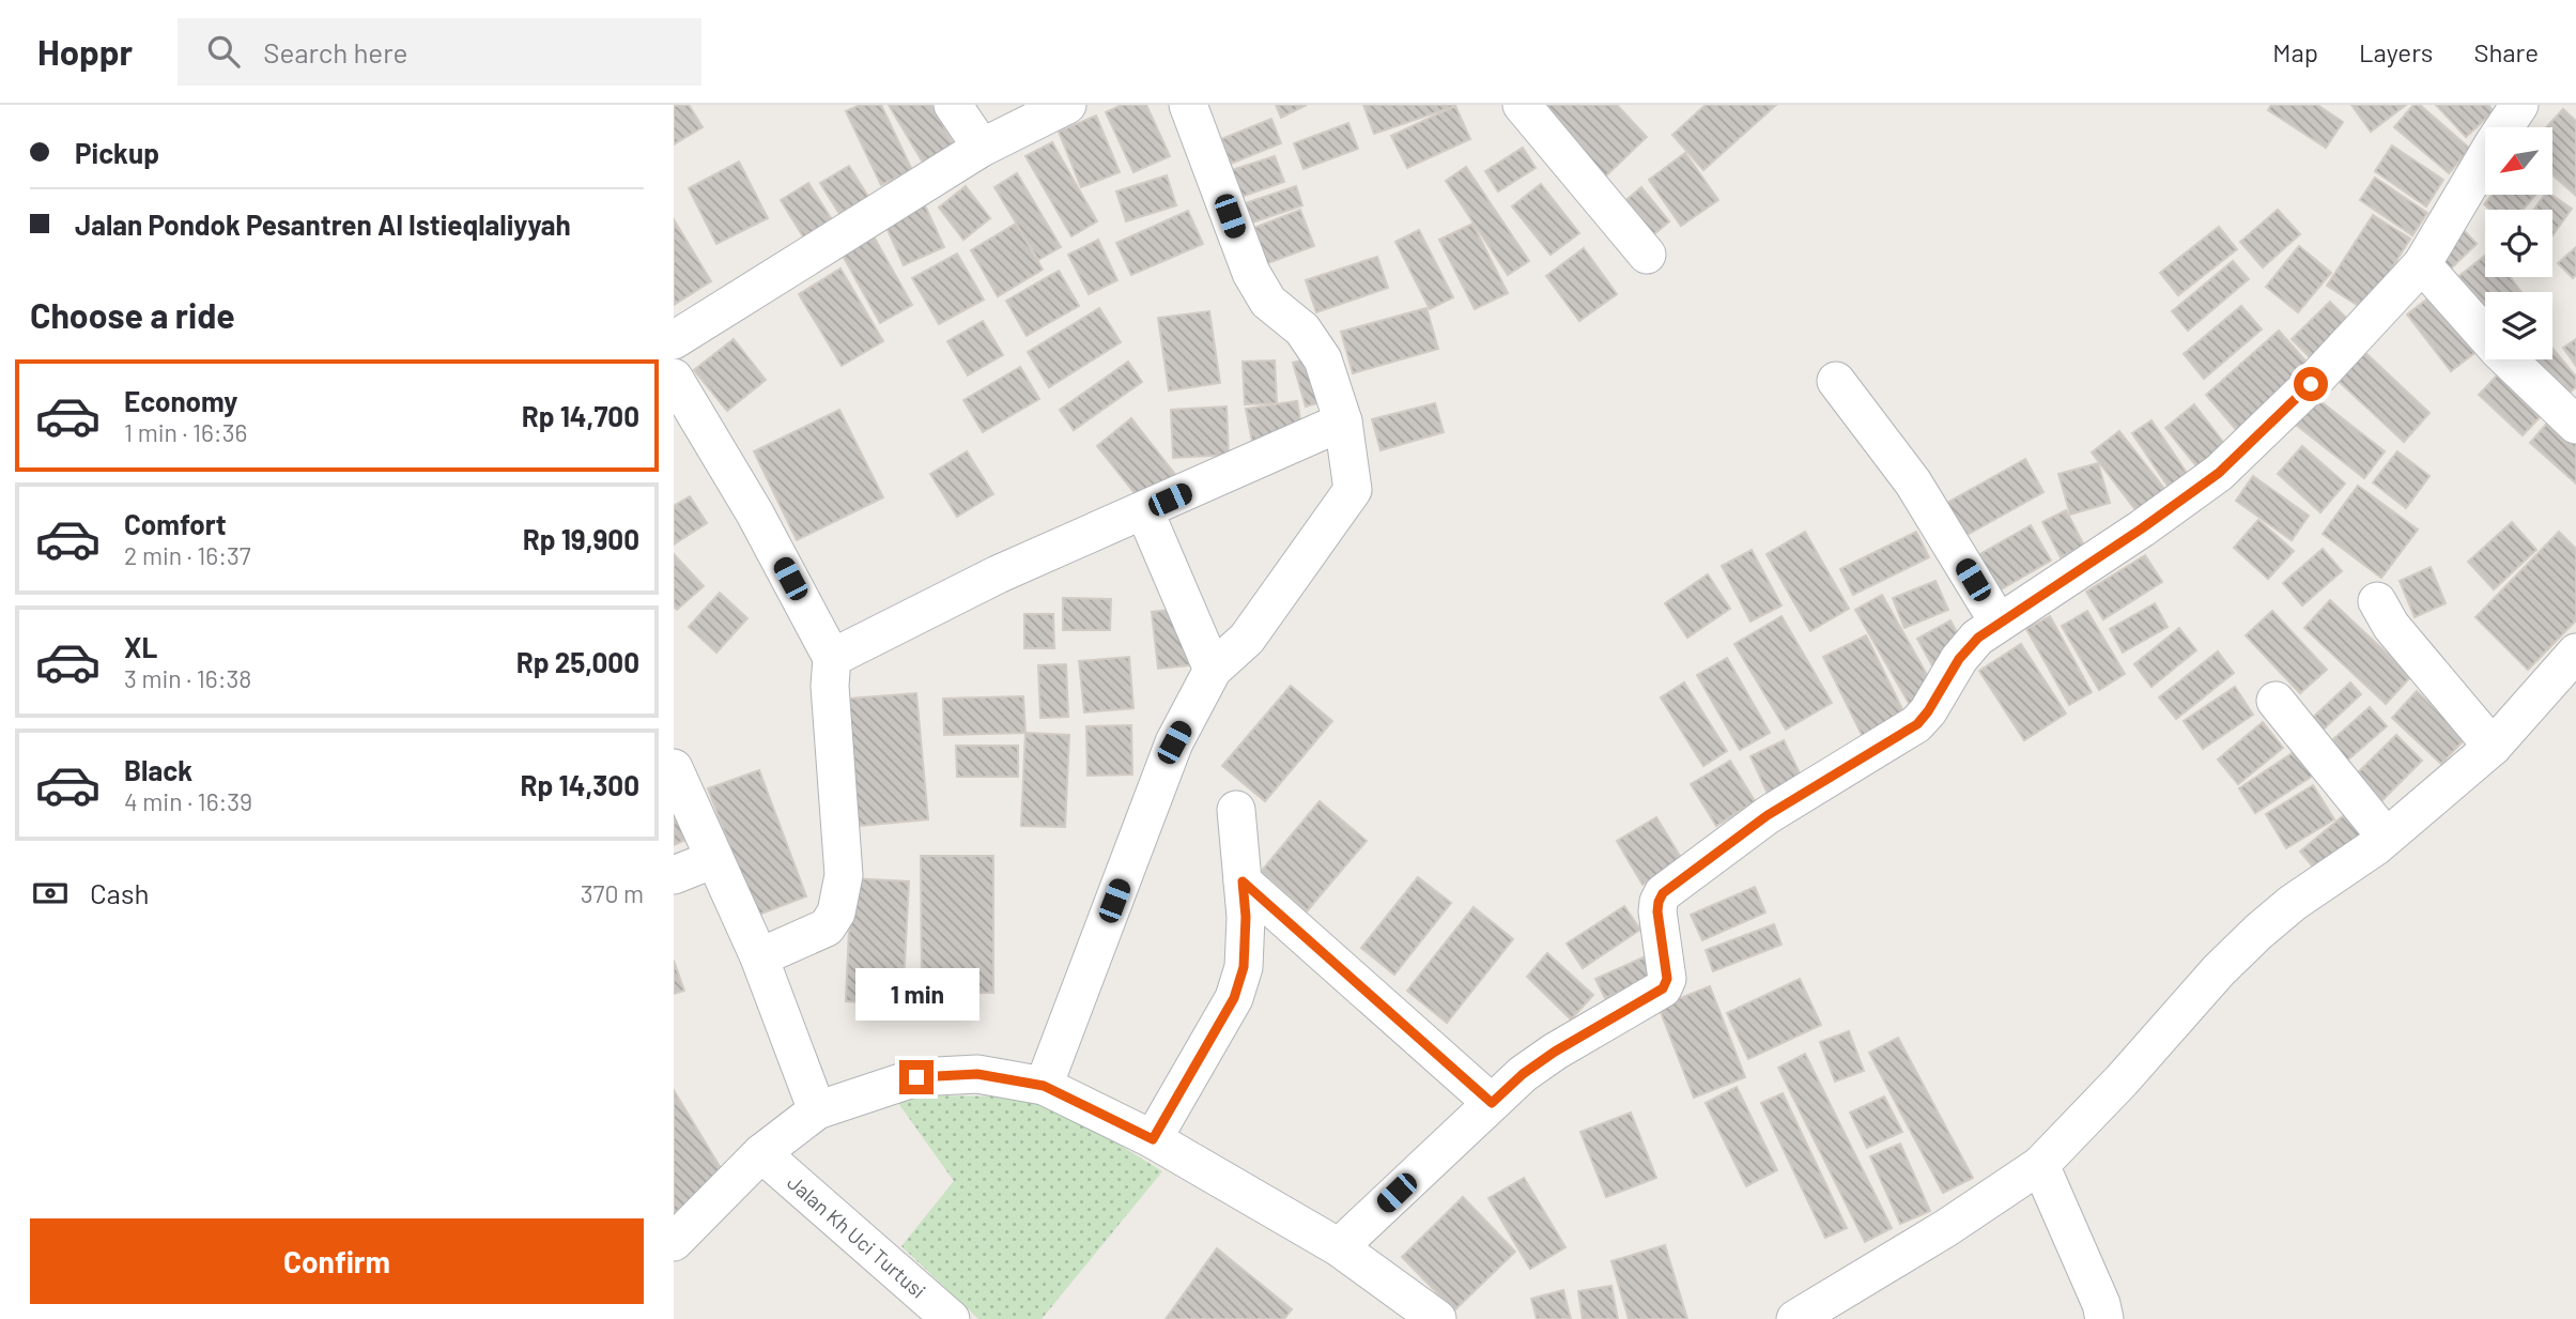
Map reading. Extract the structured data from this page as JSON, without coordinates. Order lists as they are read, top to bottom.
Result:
{
  "streets": {
    "street": ["Jalan Kh Uci Turtusi"]
  },
  "north": "bottom left",
  "page": {
    "header": "Hoppr",
    "search": "Search here",
    "nav": ["Map", "Layers", "Share"],
    "banner": ["Pickup", "Jalan Pondok Pesantren Al Istieqlaliyyah"],
    "heading": "Choose a ride",
    "list": [
      {
        "name": "Economy",
        "note": "1 min · 16:36",
        "value": "Rp 14,700"
      },
      {
        "name": "Comfort",
        "note": "2 min · 16:37",
        "value": "Rp 19,900"
      },
      {
        "name": "XL",
        "note": "3 min · 16:38",
        "value": "Rp 25,000"
      },
      {
        "name": "Black",
        "note": "4 min · 16:39",
        "value": "Rp 14,300"
      }
    ],
    "pay": ["Cash", "370 m"],
    "bubble": "1 min",
    "buttons": "Confirm"
  }
}
